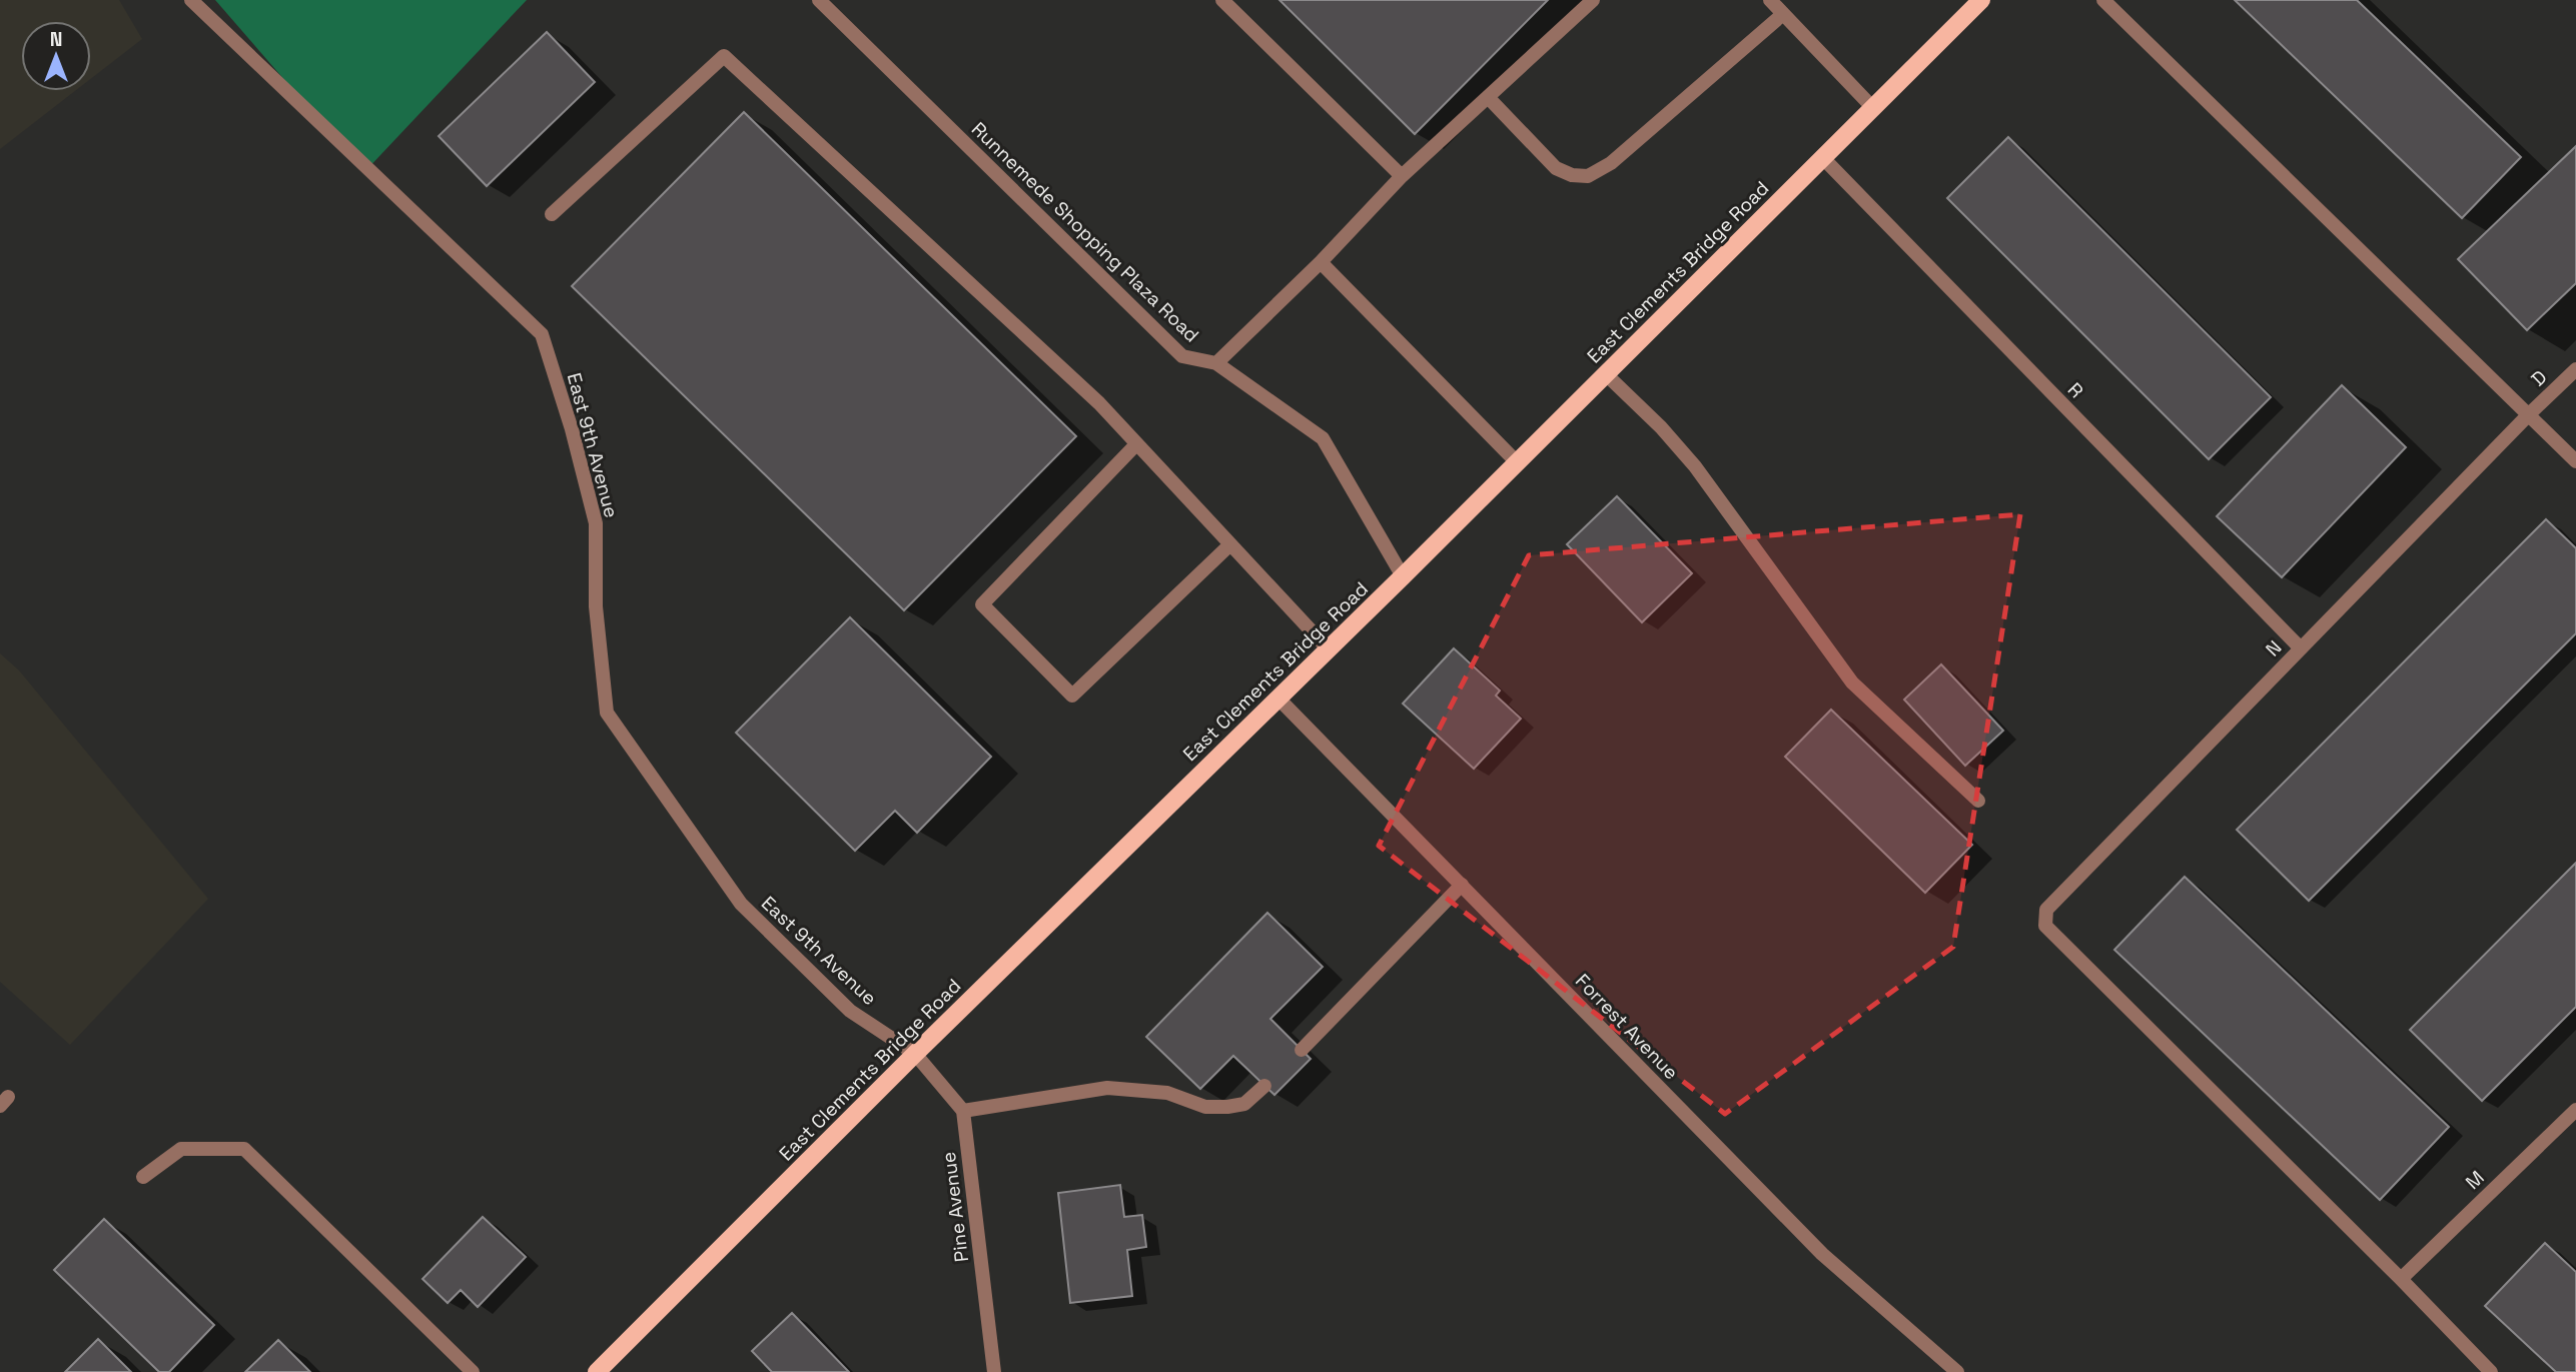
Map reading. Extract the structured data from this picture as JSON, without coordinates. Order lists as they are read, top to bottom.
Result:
{
  "streets": {
    "main road": ["East Clements Bridge Road"],
    "street": [
      "Runnemede Shopping Plaza Road",
      "D",
      "R",
      "East 9th Avenue",
      "N",
      "Forrest Avenue",
      "M",
      "Pine Avenue"
    ]
  },
  "crossings": [
    ["Runnemede Shopping Plaza Road", "East Clements Bridge Road"],
    ["East Clements Bridge Road", "R"],
    ["East Clements Bridge Road", "East 9th Avenue"],
    ["East Clements Bridge Road", "Forrest Avenue"],
    ["D", "N"],
    ["R", "N"],
    ["N", "M"]
  ],
  "north": "top"
}
